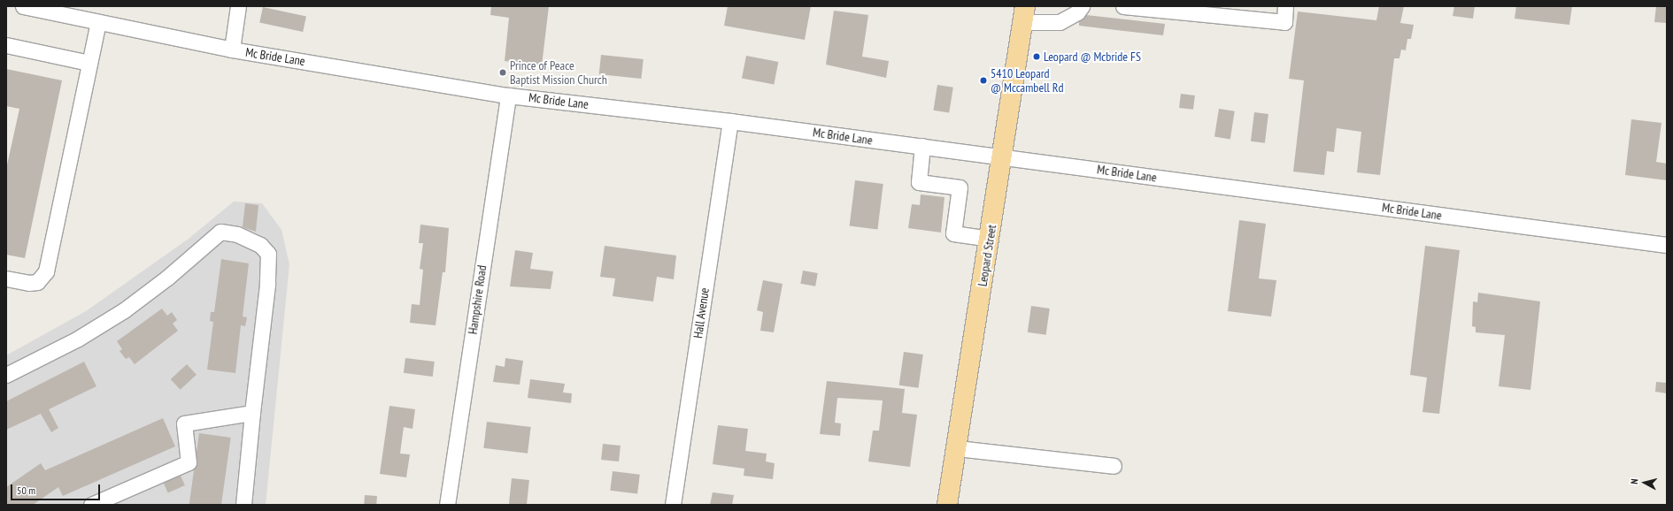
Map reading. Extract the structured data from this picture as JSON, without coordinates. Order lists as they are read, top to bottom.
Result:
{
  "streets": {
    "main road": ["Leopard Street"],
    "street": ["Mc Bride Lane", "Hampshire Road", "Hall Avenue"]
  },
  "crossings": [
    ["Mc Bride Lane", "Leopard Street"],
    ["Mc Bride Lane", "Hampshire Road"],
    ["Mc Bride Lane", "Hall Avenue"]
  ],
  "places": ["Leopard @ Mcbride FS", "Prince of Peace Baptist Mission Church", "5410 Leopard @ Mccambell Rd"],
  "scale_bar": "50 m",
  "north": "left"
}
